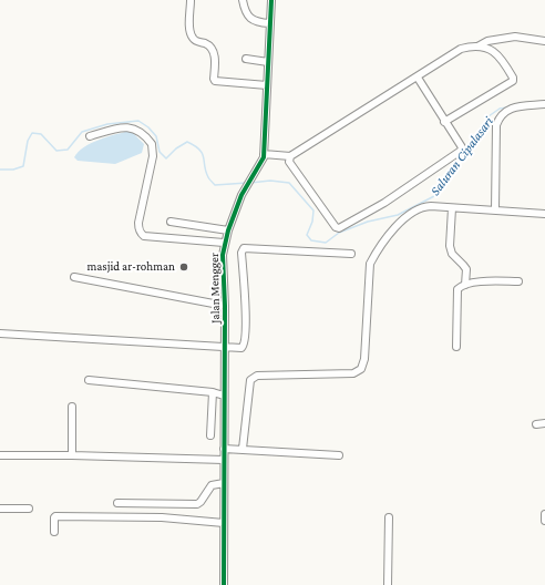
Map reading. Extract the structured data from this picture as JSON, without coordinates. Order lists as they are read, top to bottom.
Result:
{
  "streets": {
    "street": ["Jalan Mengger"]
  },
  "water": ["Saluran Cipalasari"],
  "places": ["masjid ar-rohman"]
}
